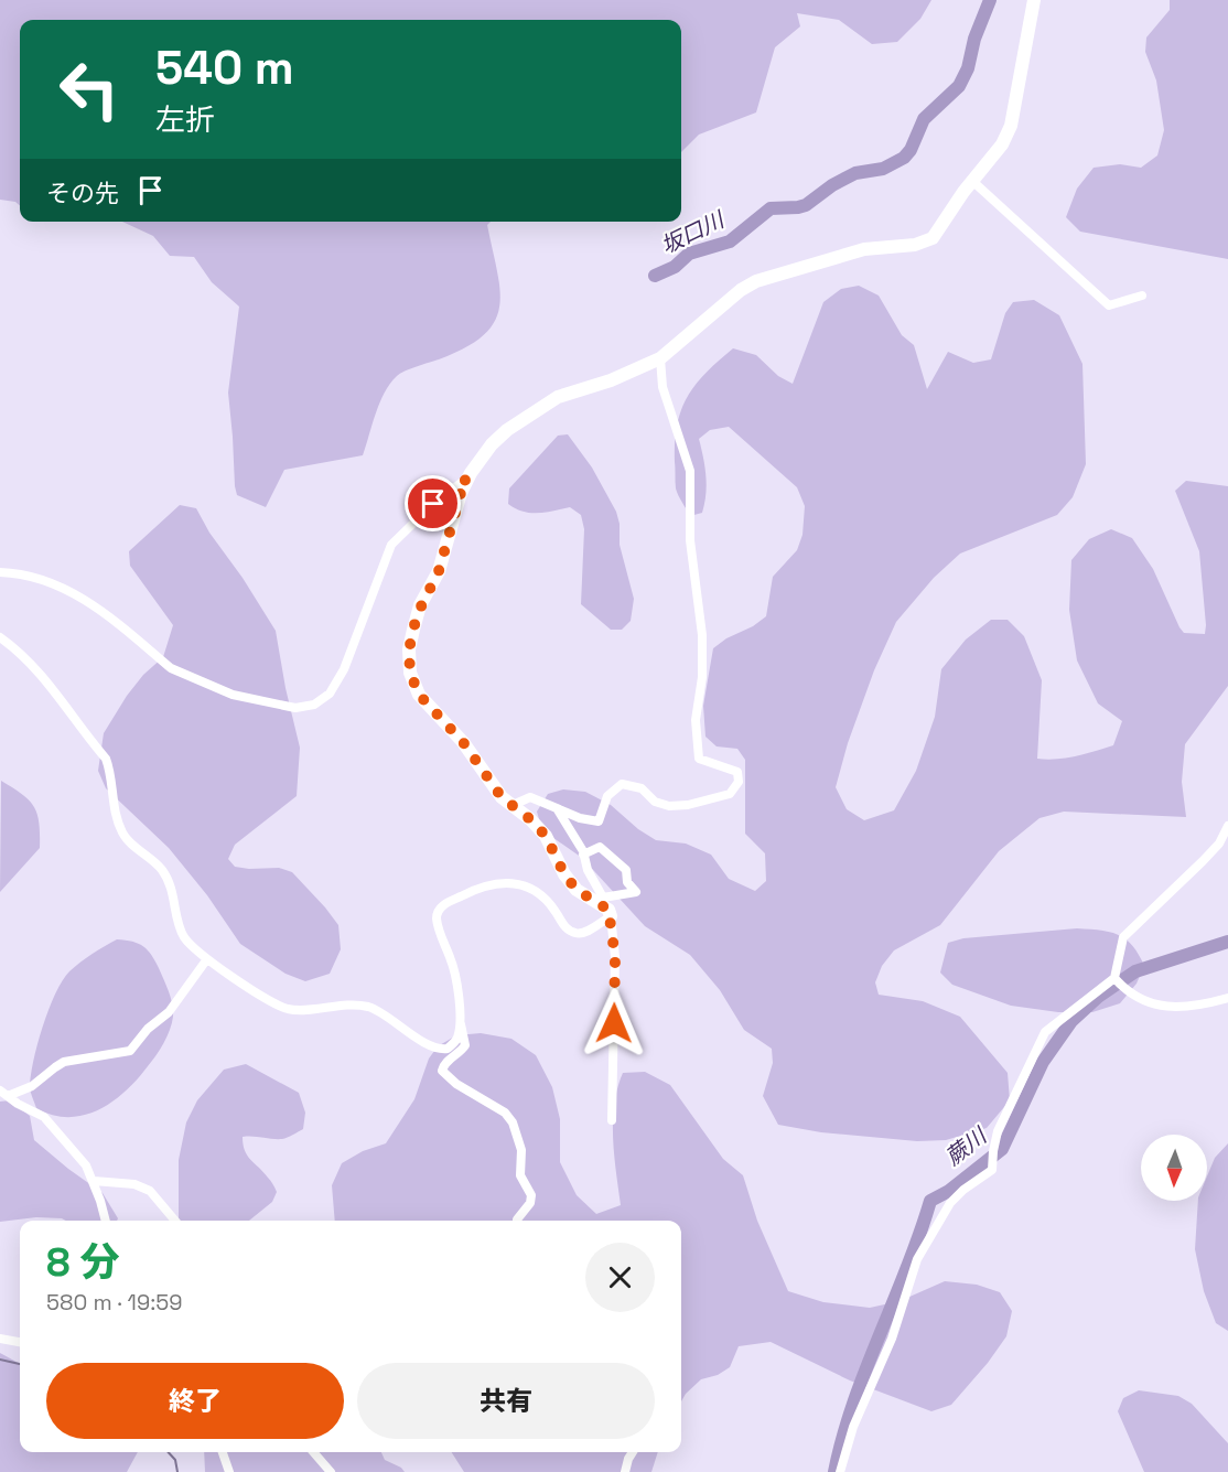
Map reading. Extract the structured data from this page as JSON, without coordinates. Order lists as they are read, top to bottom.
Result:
{
  "water": ["坂口川", "蕨川"],
  "north": "bottom",
  "page": {
    "turn": ["540 m", "左折"],
    "then": "その先",
    "heading": ["8 分", "580 m · 19:59"],
    "buttons": ["終了", "共有"]
  }
}
